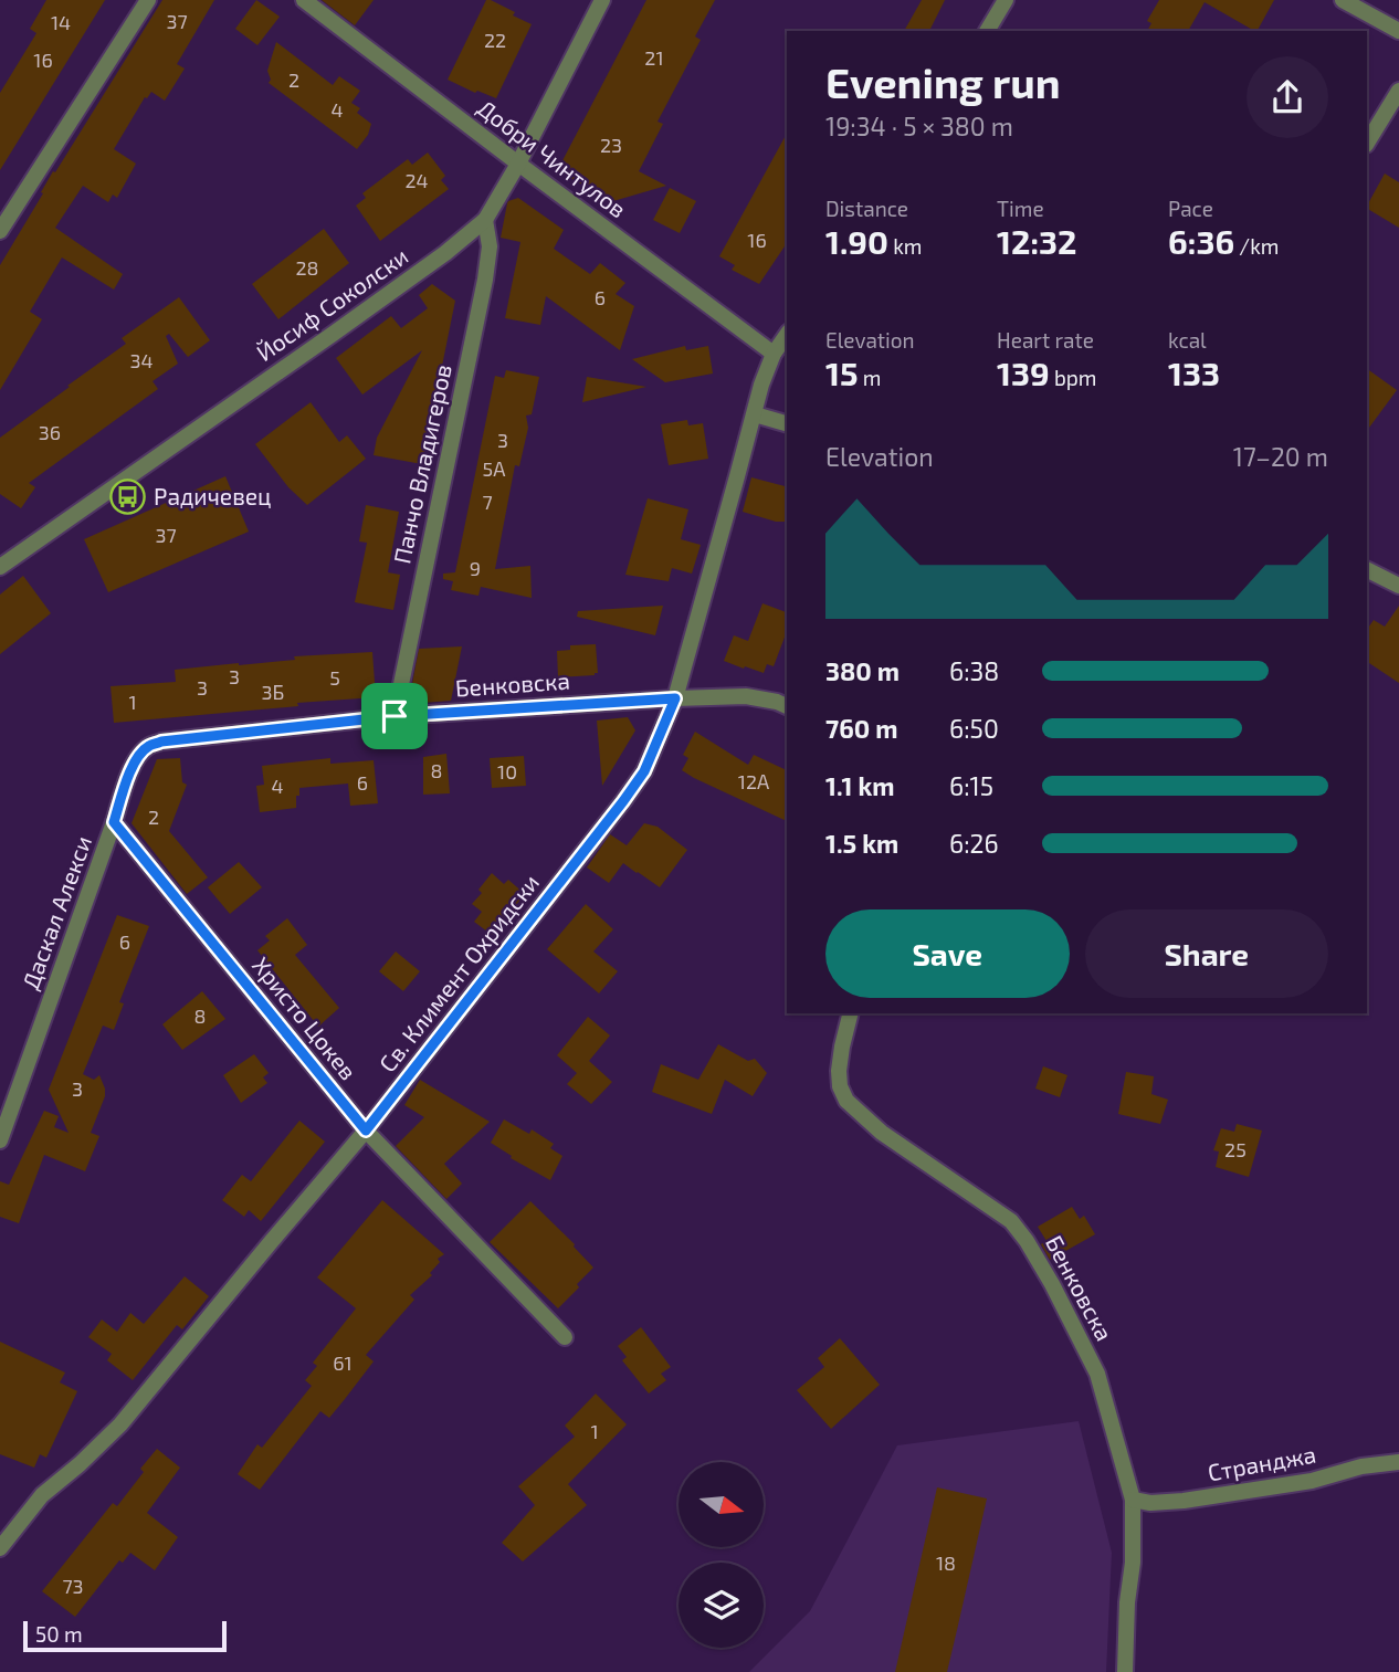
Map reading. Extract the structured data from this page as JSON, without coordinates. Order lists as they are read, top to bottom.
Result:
{
  "streets": {
    "street": [
      "Добри Чинтулов",
      "Йосиф Соколски",
      "Панчо Владигеров",
      "Бенковска",
      "Даскал Алекси",
      "Св. Климент Охридски",
      "Христо Цокев",
      "Странджа"
    ]
  },
  "crossings": [
    ["Добри Чинтулов", "Йосиф Соколски"],
    ["Добри Чинтулов", "Св. Климент Охридски"],
    ["Йосиф Соколски", "Панчо Владигеров"],
    ["Панчо Владигеров", "Бенковска"],
    ["Бенковска", "Даскал Алекси"],
    ["Бенковска", "Св. Климент Охридски"],
    ["Бенковска", "Странджа"],
    ["Даскал Алекси", "Христо Цокев"],
    ["Св. Климент Охридски", "Христо Цокев"]
  ],
  "places": {
    "bus stop": ["Радичевец"]
  },
  "house_numbers": [
    "37",
    "14",
    "22",
    "21",
    "16",
    "2",
    "4",
    "23",
    "24",
    "16",
    "28",
    "6",
    "34",
    "36",
    "3",
    "5А",
    "7",
    "37",
    "9",
    "3",
    "5",
    "3",
    "3Б",
    "1",
    "8",
    "10",
    "12А",
    "6",
    "4",
    "2",
    "6",
    "8",
    "3",
    "25",
    "61",
    "1",
    "18",
    "73"
  ],
  "scale_bar": "50 m",
  "north": "right",
  "page": {
    "heading": ["Evening run", "19:34 · 5 × 380 m"],
    "stats": [
      ["Distance", "1.90 km"],
      ["Time", "12:32"],
      ["Pace", "6:36 /km"],
      ["Elevation", "15 m"],
      ["Heart rate", "139 bpm"],
      ["kcal", "133"]
    ],
    "chart": ["Elevation", "17–20 m"],
    "list": [
      {
        "name": "380 m",
        "note": "6:38"
      },
      {
        "name": "760 m",
        "note": "6:50"
      },
      {
        "name": "1.1 km",
        "note": "6:15"
      },
      {
        "name": "1.5 km",
        "note": "6:26"
      }
    ],
    "buttons": ["Save", "Share"],
    "scale": "50 m"
  }
}
